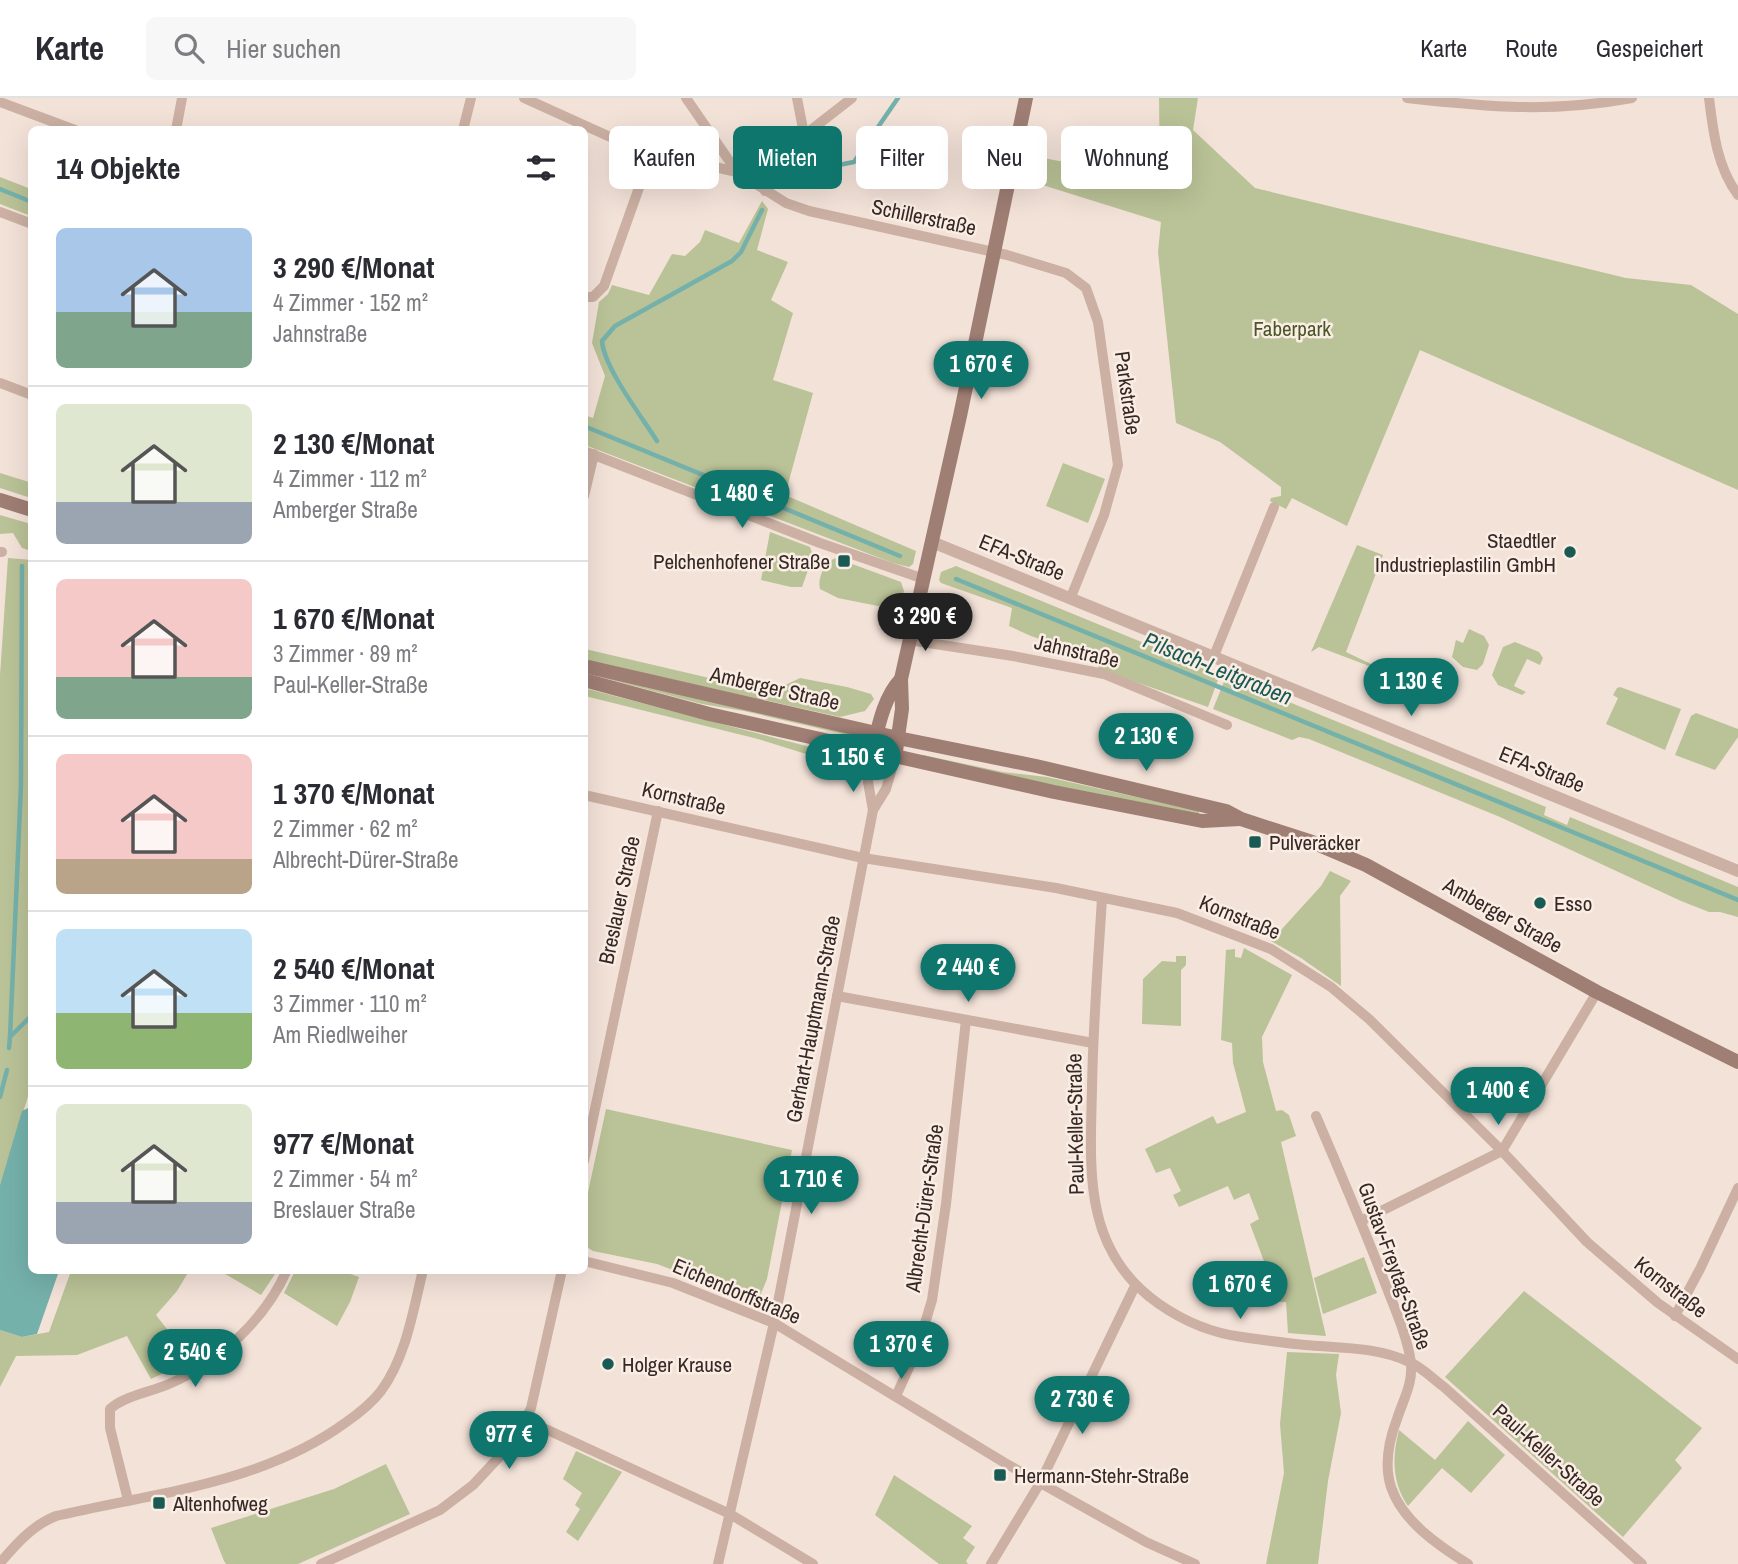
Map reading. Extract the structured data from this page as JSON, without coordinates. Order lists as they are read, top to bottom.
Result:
{
  "streets": {
    "main road": ["Amberger Straße"],
    "street": [
      "Schillerstraße",
      "Parkstraße",
      "EFA-Straße",
      "Jahnstraße",
      "Kornstraße",
      "Breslauer Straße",
      "Gerhart-Hauptmann-Straße",
      "Paul-Keller-Straße",
      "Albrecht-Dürer-Straße",
      "Gustav-Freytag-Straße",
      "Eichendorffstraße"
    ]
  },
  "crossings": [
    ["Schillerstraße", "Parkstraße"],
    ["Parkstraße", "EFA-Straße"],
    ["Amberger Straße", "Gerhart-Hauptmann-Straße"],
    ["Kornstraße", "Breslauer Straße"],
    ["Kornstraße", "Gerhart-Hauptmann-Straße"],
    ["Kornstraße", "Paul-Keller-Straße"],
    ["Gerhart-Hauptmann-Straße", "Eichendorffstraße"],
    ["Paul-Keller-Straße", "Gustav-Freytag-Straße"],
    ["Albrecht-Dürer-Straße", "Eichendorffstraße"]
  ],
  "water": ["Pilsach-Leitgraben"],
  "parks": ["Faberpark"],
  "places": {
    "other": ["Staedtler Industrieplastilin GmbH", "Esso", "Holger Krause"],
    "transit": [
      "Pelchenhofener Straße",
      "Pulveräcker",
      "Hermann-Stehr-Straße",
      "Altenhofweg"
    ]
  },
  "page": {
    "header": "Karte",
    "search": "Hier suchen",
    "nav": ["Karte", "Route", "Gespeichert"],
    "chip": [
      "Kaufen",
      "Mieten",
      "Filter",
      "Neu",
      "Wohnung"
    ],
    "heading": "14 Objekte",
    "list": [
      {
        "name": "3 290 €/Monat",
        "note": "4 Zimmer · 152 m² · Jahnstraße"
      },
      {
        "name": "2 130 €/Monat",
        "note": "4 Zimmer · 112 m² · Amberger Straße"
      },
      {
        "name": "1 670 €/Monat",
        "note": "3 Zimmer · 89 m² · Paul-Keller-Straße"
      },
      {
        "name": "1 370 €/Monat",
        "note": "2 Zimmer · 62 m² · Albrecht-Dürer-Straße"
      },
      {
        "name": "2 540 €/Monat",
        "note": "3 Zimmer · 110 m² · Am Riedlweiher"
      },
      {
        "name": "977 €/Monat",
        "note": "2 Zimmer · 54 m² · Breslauer Straße"
      }
    ],
    "price": [
      "1 670 €",
      "1 480 €",
      "3 290 €",
      "1 130 €",
      "2 130 €",
      "1 150 €",
      "2 440 €",
      "1 400 €",
      "1 710 €",
      "1 670 €",
      "1 370 €",
      "2 540 €",
      "2 730 €",
      "977 €"
    ]
  }
}
